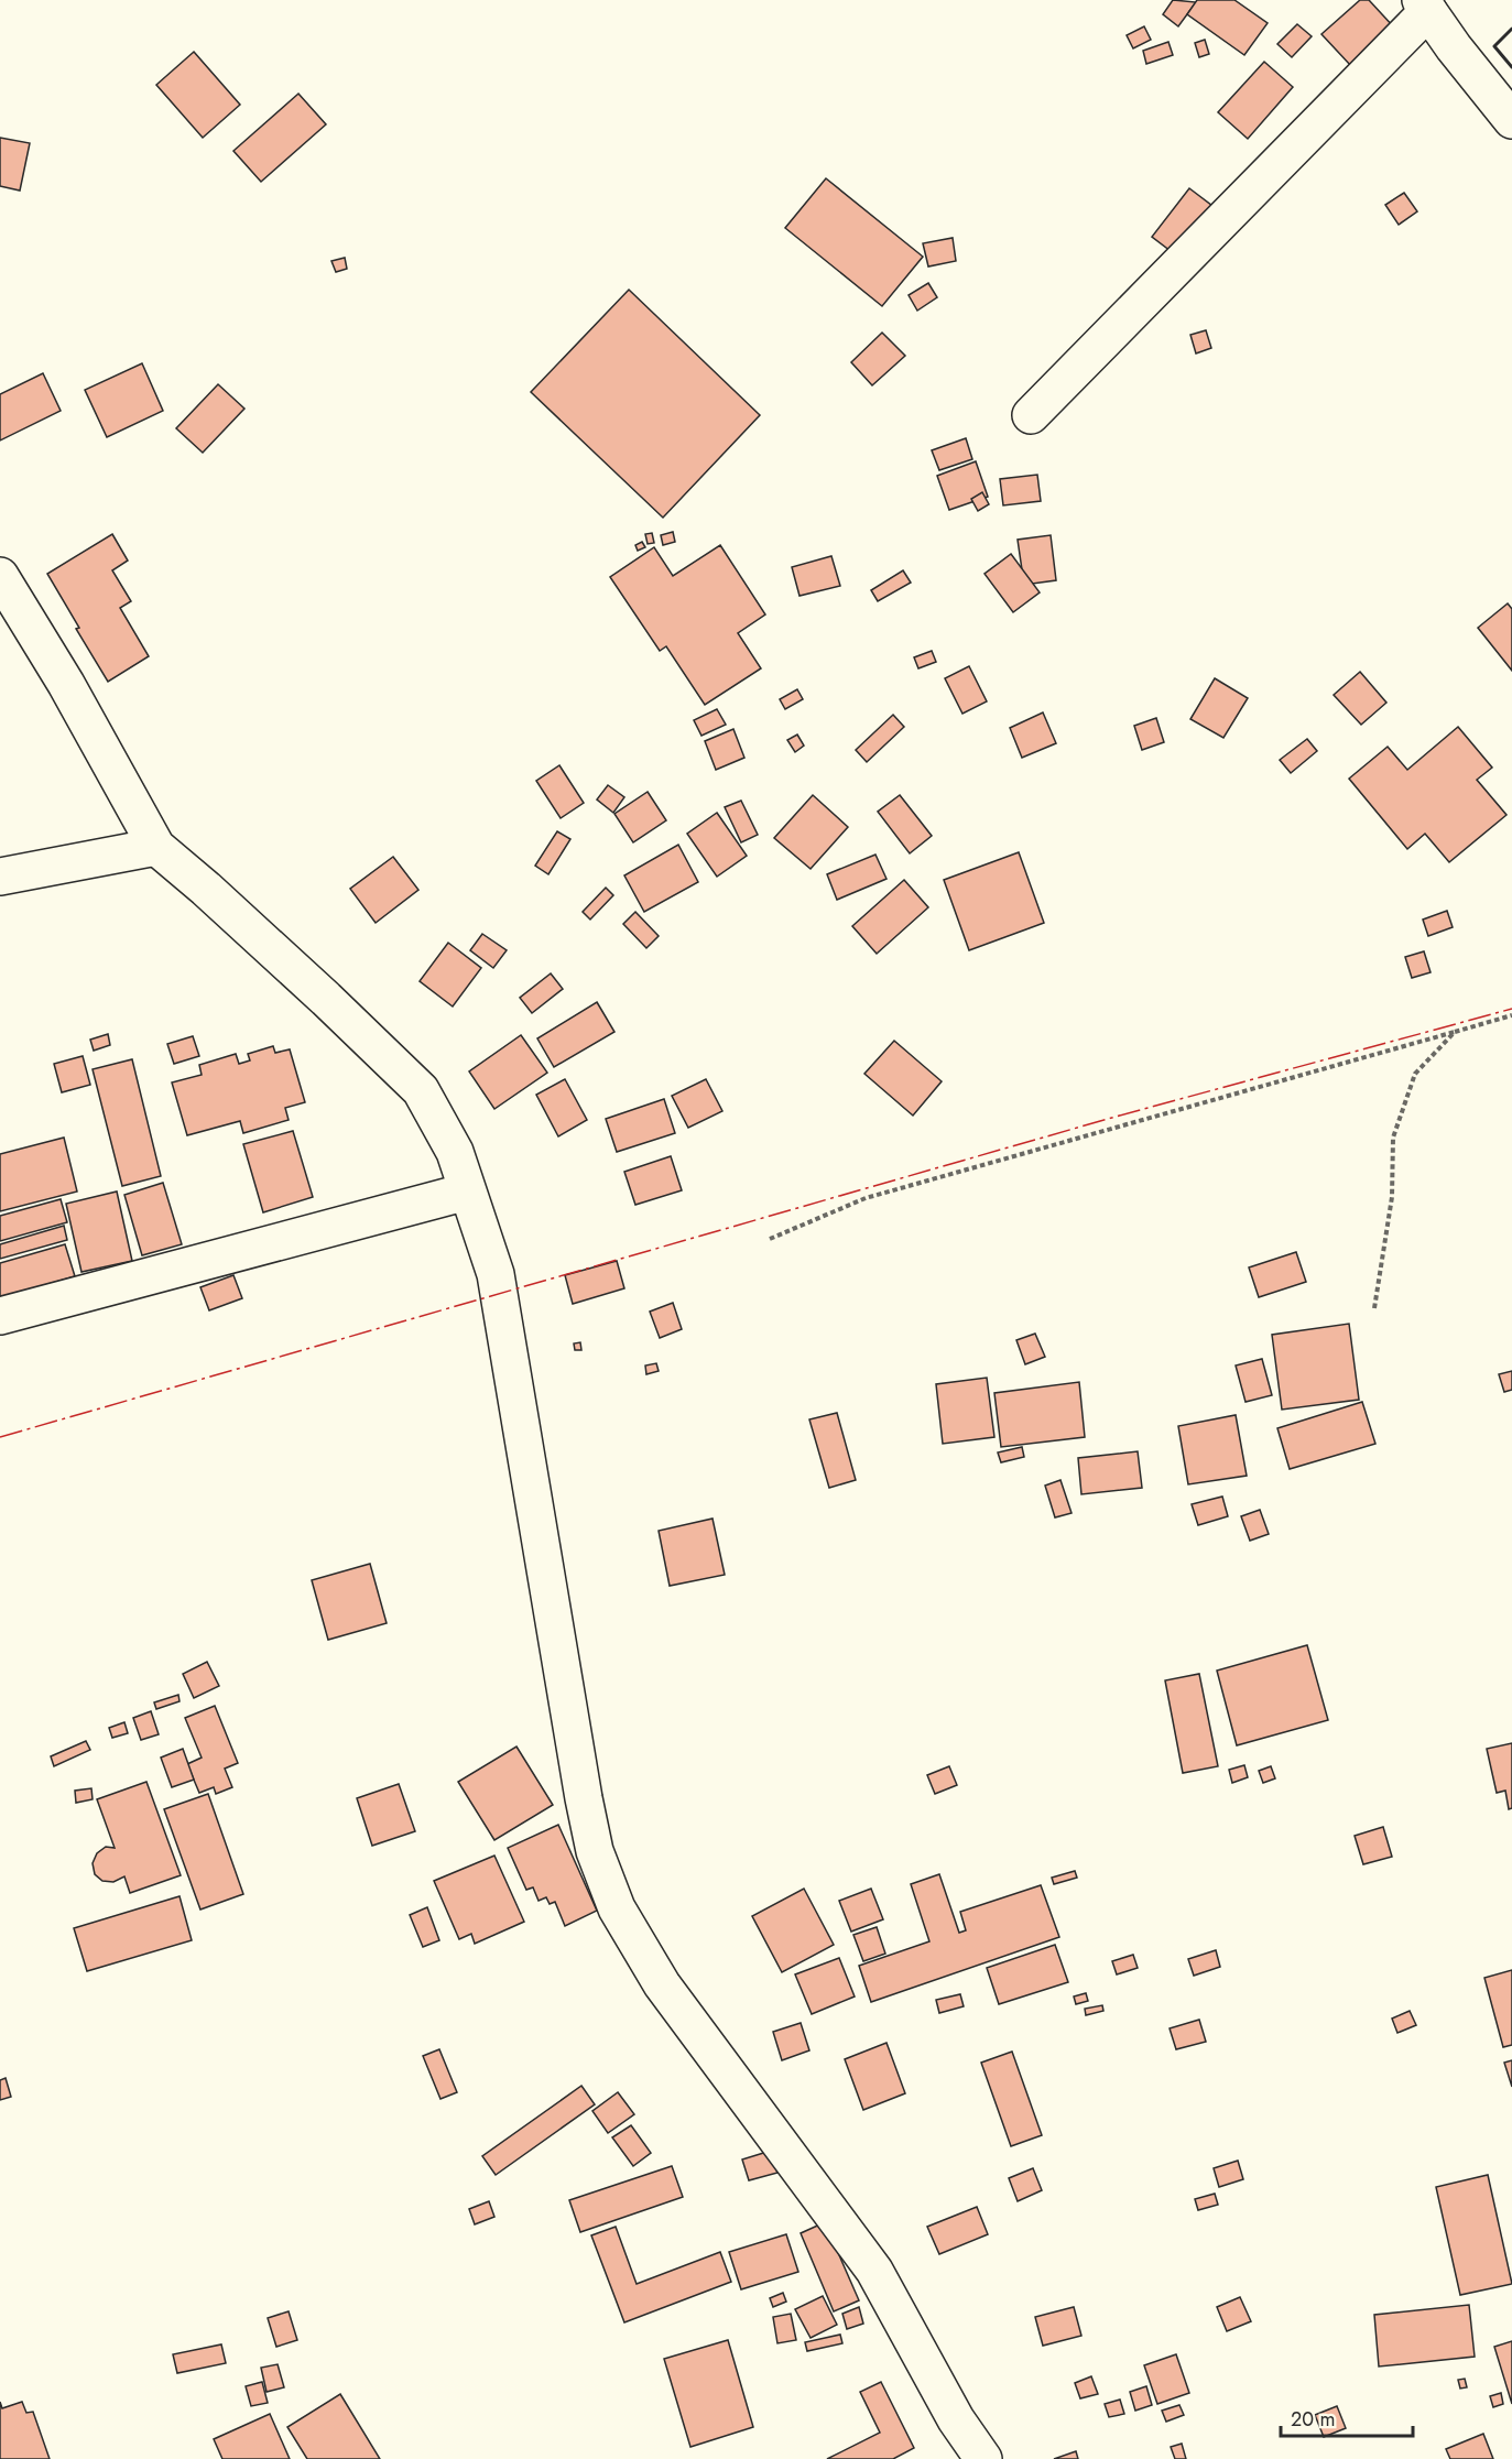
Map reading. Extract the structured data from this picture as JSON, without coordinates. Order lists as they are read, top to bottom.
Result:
{
  "scale_bar": "20 m"
}
